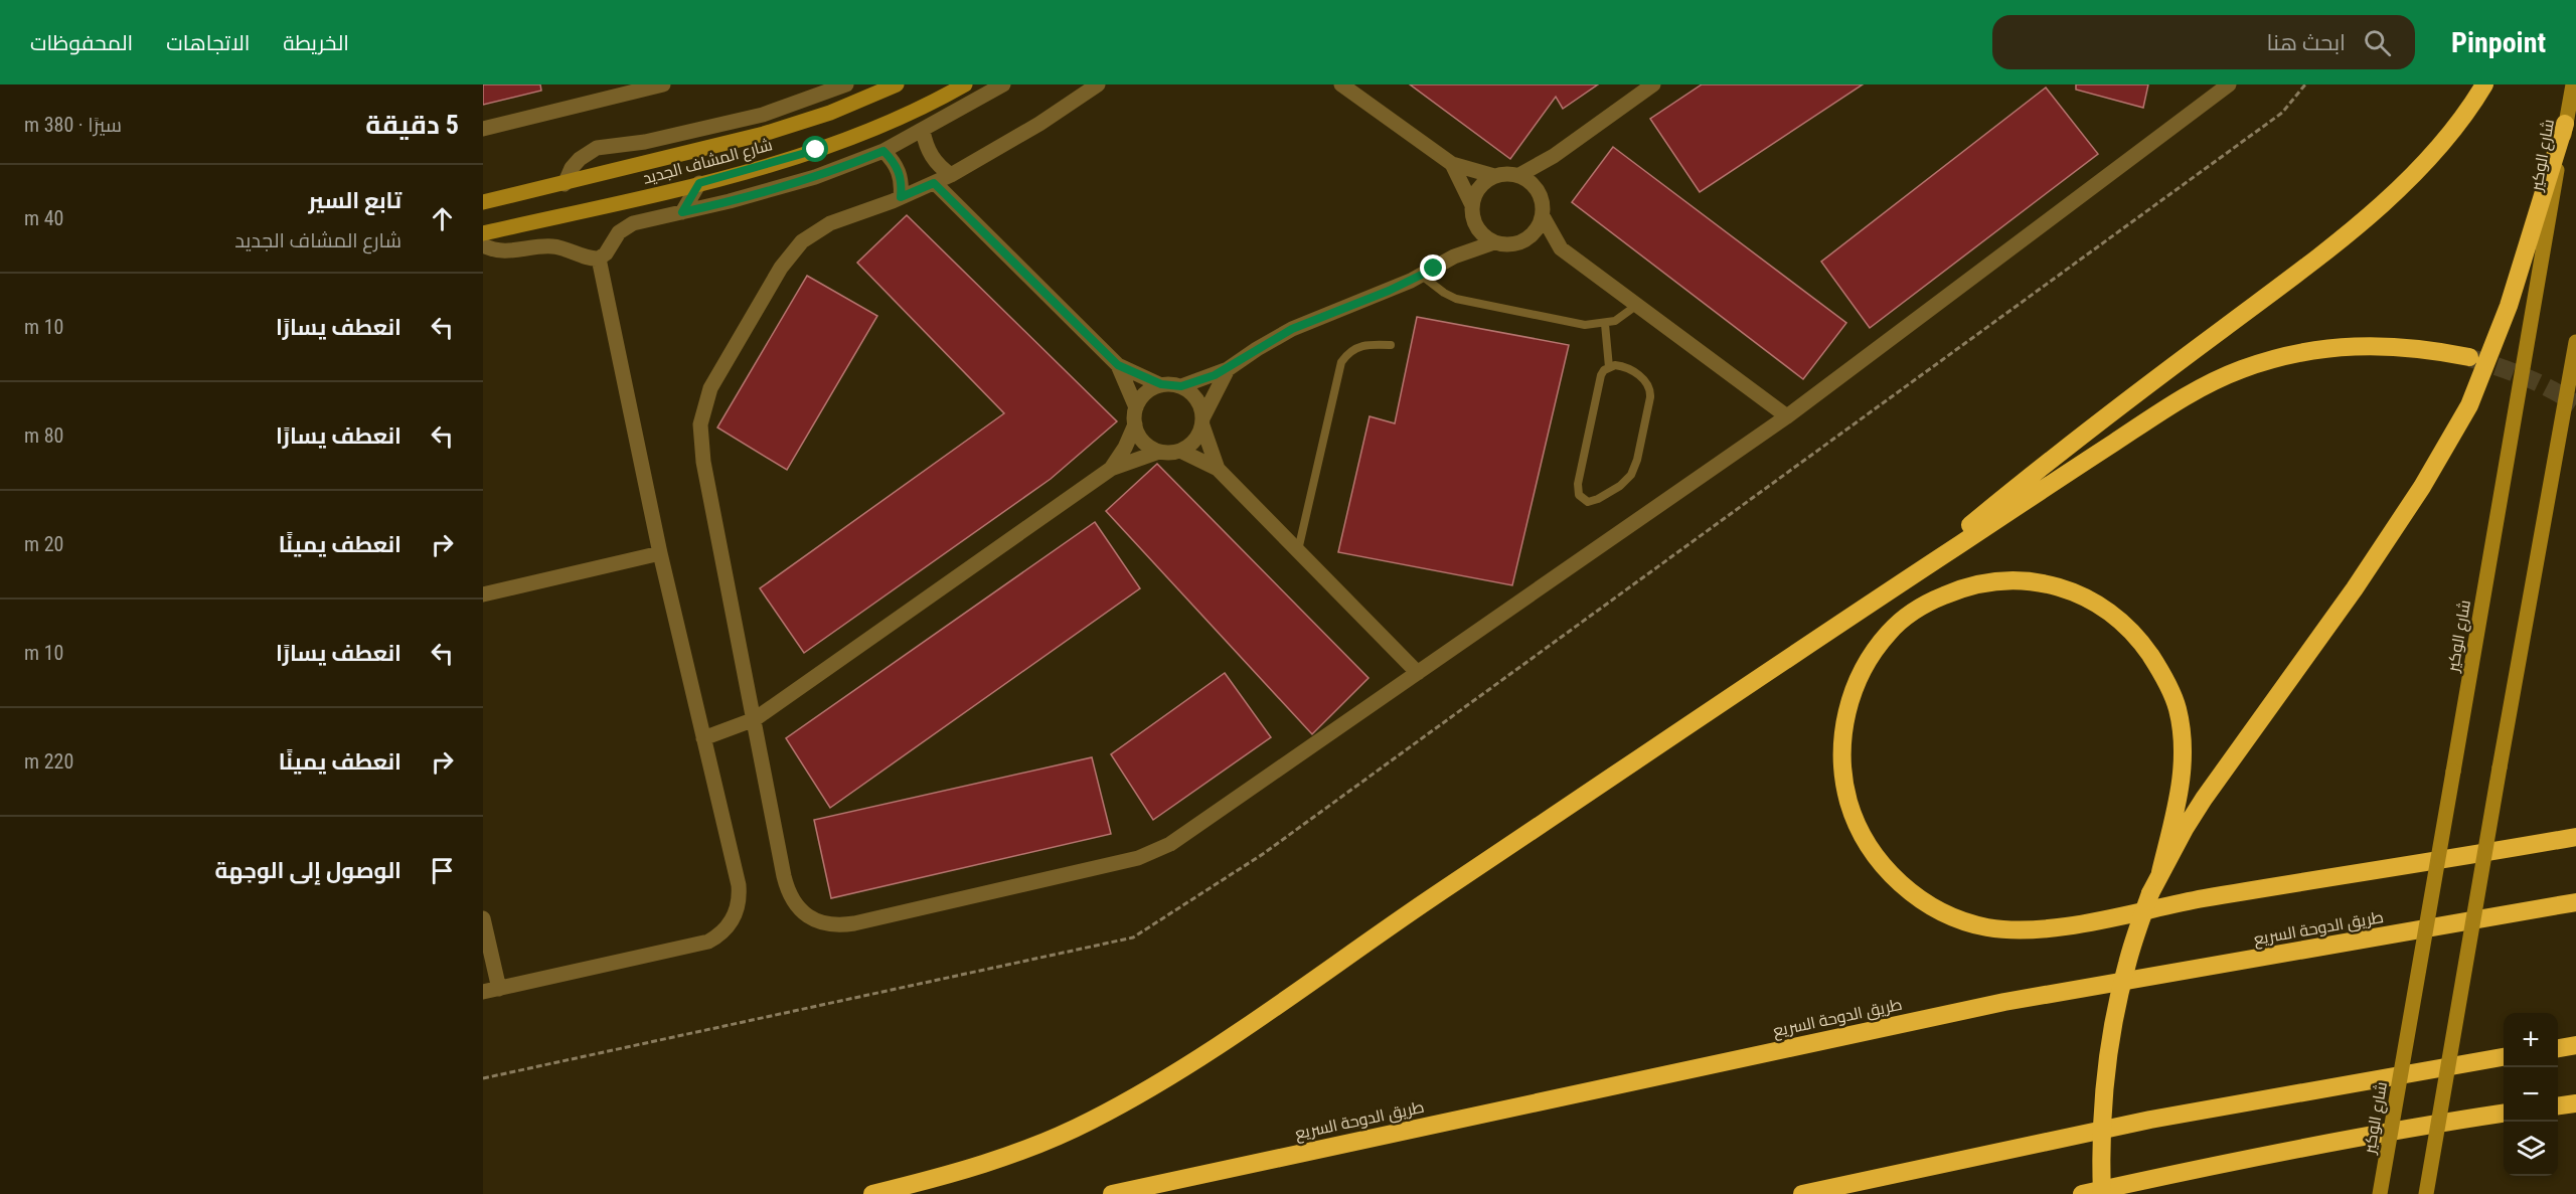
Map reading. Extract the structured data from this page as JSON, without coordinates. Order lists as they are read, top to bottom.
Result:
{
  "streets": {
    "highway": ["طريق الدوحة السريع"],
    "main road": ["شارع الوكير", "شارع المشاف الجديد"]
  },
  "page": {
    "header": "Pinpoint",
    "search": "ابحث هنا",
    "nav": ["الخريطة", "الاتجاهات", "المحفوظات"],
    "heading": ["5 دقيقة", "سيرًا · 380 m"],
    "list": [
      ["تابع السير", "شارع المشاف الجديد", "40 m"],
      ["انعطف يسارًا", "10 m"],
      ["انعطف يسارًا", "80 m"],
      ["انعطف يمينًا", "20 m"],
      ["انعطف يسارًا", "10 m"],
      ["انعطف يمينًا", "220 m"],
      "الوصول إلى الوجهة"
    ],
    "map_buttons": ["+", "−"]
  }
}
